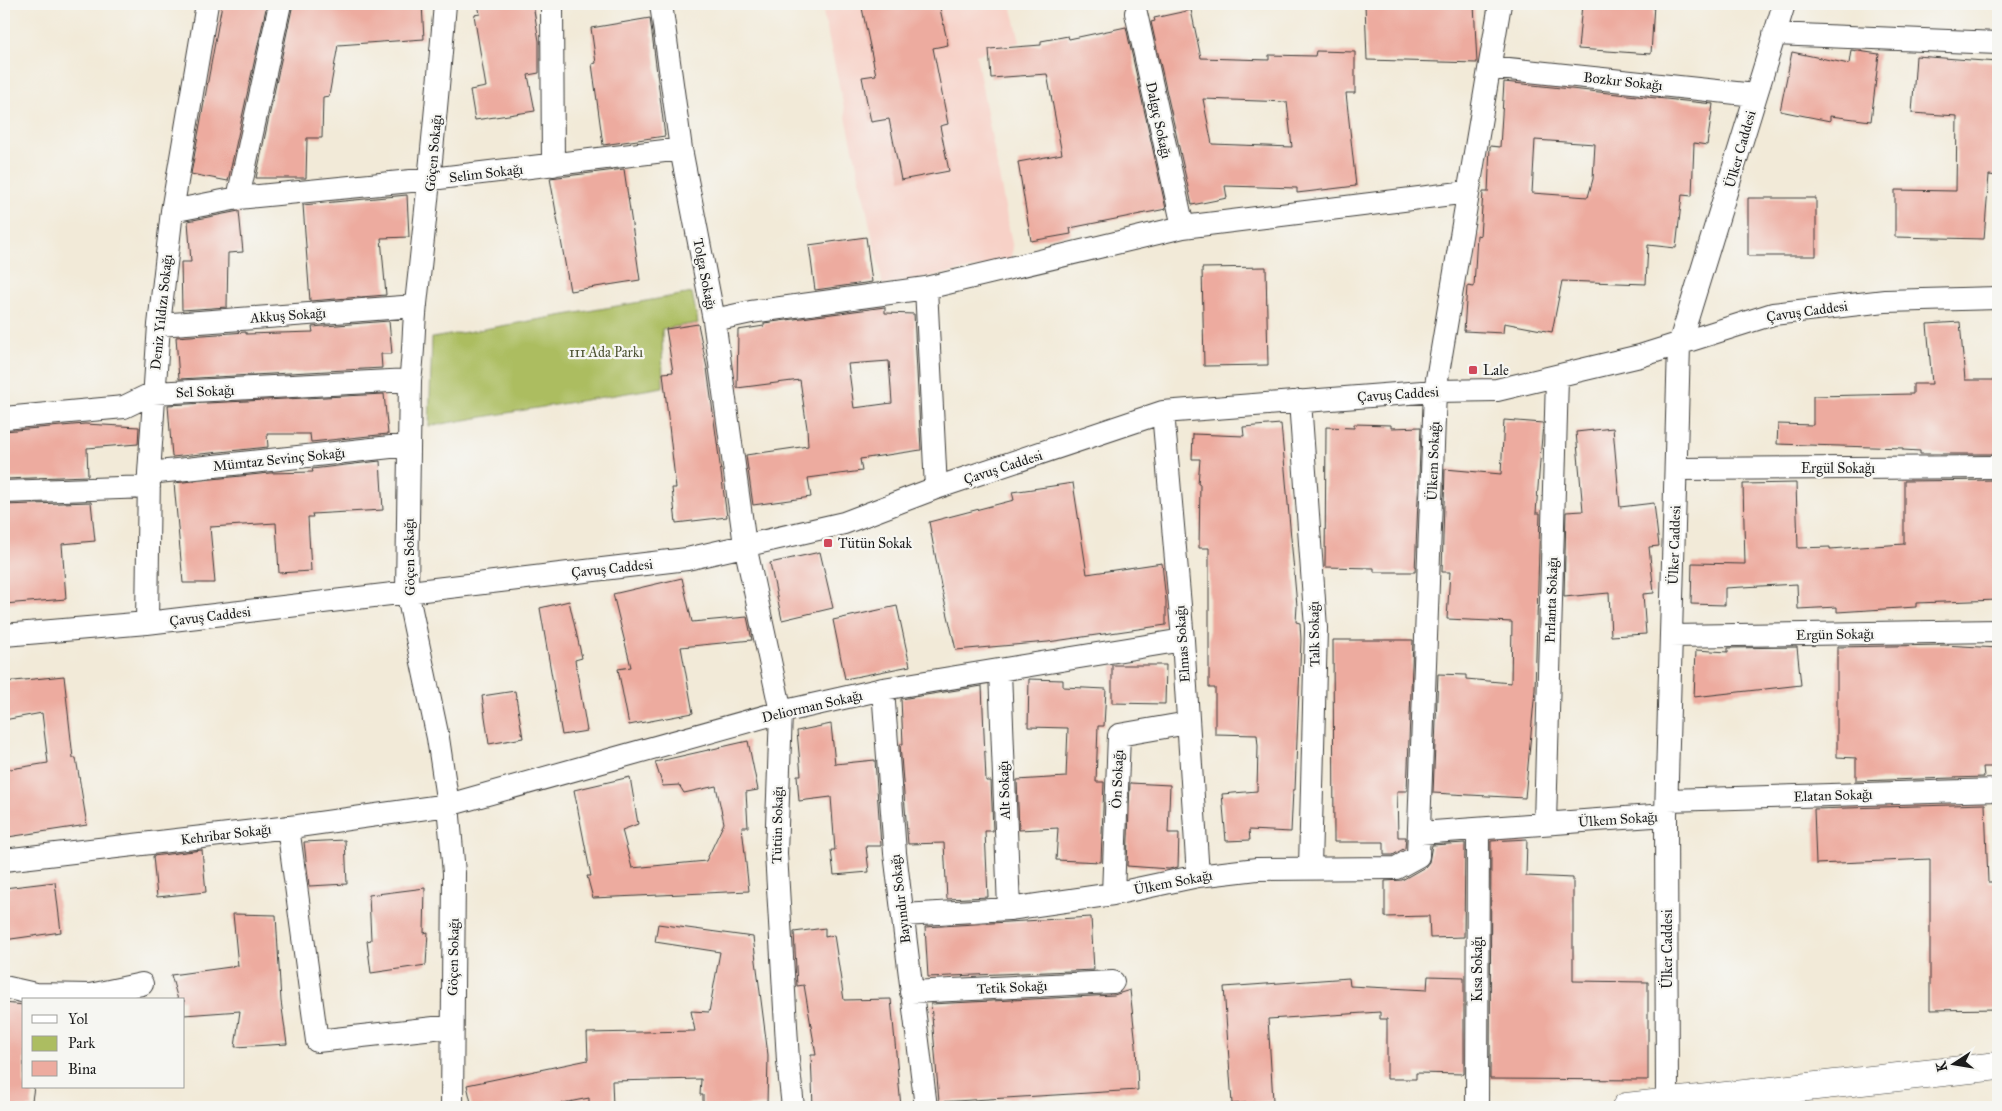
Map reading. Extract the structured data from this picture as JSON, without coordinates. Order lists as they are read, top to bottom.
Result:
{
  "streets": {
    "street": [
      "Bozkır Sokağı",
      "Dalgıç Sokağı",
      "Ülker Caddesi",
      "Göçen Sokağı",
      "Selim Sokağı",
      "Tolga Sokağı",
      "Çavuş Caddesi",
      "Deniz Yıldızı Sokağı",
      "Akkuş Sokağı",
      "Sel Sokağı",
      "Mümtaz Sevinç Sokağı",
      "Ülkem Sokağı",
      "Ergül Sokağı",
      "Pırlanta Sokağı",
      "Talk Sokağı",
      "Ergün Sokağı",
      "Elmas Sokağı",
      "Deliorman Sokağı",
      "Ön Sokağı",
      "Alt Sokağı",
      "Elatan Sokağı",
      "Tütün Sokağı",
      "Kehribar Sokağı",
      "Bayındır Sokağı",
      "Kısa Sokağı",
      "Tetik Sokağı"
    ]
  },
  "crossings": [
    ["Bozkır Sokağı", "Ülker Caddesi"],
    ["Bozkır Sokağı", "Ülkem Sokağı"],
    ["Ülker Caddesi", "Çavuş Caddesi"],
    ["Ülker Caddesi", "Ülkem Sokağı"],
    ["Ülker Caddesi", "Ergül Sokağı"],
    ["Ülker Caddesi", "Ergün Sokağı"],
    ["Ülker Caddesi", "Elatan Sokağı"],
    ["Göçen Sokağı", "Selim Sokağı"],
    ["Göçen Sokağı", "Çavuş Caddesi"],
    ["Göçen Sokağı", "Akkuş Sokağı"],
    ["Göçen Sokağı", "Sel Sokağı"],
    ["Göçen Sokağı", "Mümtaz Sevinç Sokağı"],
    ["Göçen Sokağı", "Deliorman Sokağı"],
    ["Göçen Sokağı", "Kehribar Sokağı"],
    ["Selim Sokağı", "Tolga Sokağı"],
    ["Selim Sokağı", "Deniz Yıldızı Sokağı"],
    ["Tolga Sokağı", "Çavuş Caddesi"],
    ["Tolga Sokağı", "Tütün Sokağı"],
    ["Çavuş Caddesi", "Deniz Yıldızı Sokağı"],
    ["Çavuş Caddesi", "Ülkem Sokağı"],
    ["Çavuş Caddesi", "Pırlanta Sokağı"],
    ["Çavuş Caddesi", "Talk Sokağı"],
    ["Çavuş Caddesi", "Elmas Sokağı"],
    ["Çavuş Caddesi", "Tütün Sokağı"],
    ["Deniz Yıldızı Sokağı", "Akkuş Sokağı"],
    ["Deniz Yıldızı Sokağı", "Sel Sokağı"],
    ["Deniz Yıldızı Sokağı", "Mümtaz Sevinç Sokağı"],
    ["Ülkem Sokağı", "Pırlanta Sokağı"],
    ["Ülkem Sokağı", "Talk Sokağı"],
    ["Ülkem Sokağı", "Elmas Sokağı"],
    ["Ülkem Sokağı", "Ön Sokağı"],
    ["Ülkem Sokağı", "Alt Sokağı"],
    ["Ülkem Sokağı", "Elatan Sokağı"],
    ["Ülkem Sokağı", "Bayındır Sokağı"],
    ["Ülkem Sokağı", "Kısa Sokağı"],
    ["Elmas Sokağı", "Deliorman Sokağı"],
    ["Elmas Sokağı", "Ön Sokağı"],
    ["Deliorman Sokağı", "Alt Sokağı"],
    ["Deliorman Sokağı", "Tütün Sokağı"],
    ["Deliorman Sokağı", "Kehribar Sokağı"],
    ["Deliorman Sokağı", "Bayındır Sokağı"],
    ["Bayındır Sokağı", "Tetik Sokağı"]
  ],
  "parks": ["111 Ada Parkı"],
  "places": {
    "transit": ["Lale", "Tütün Sokak"]
  },
  "legend": ["Yol", "Park", "Bina"],
  "north": "left"
}
